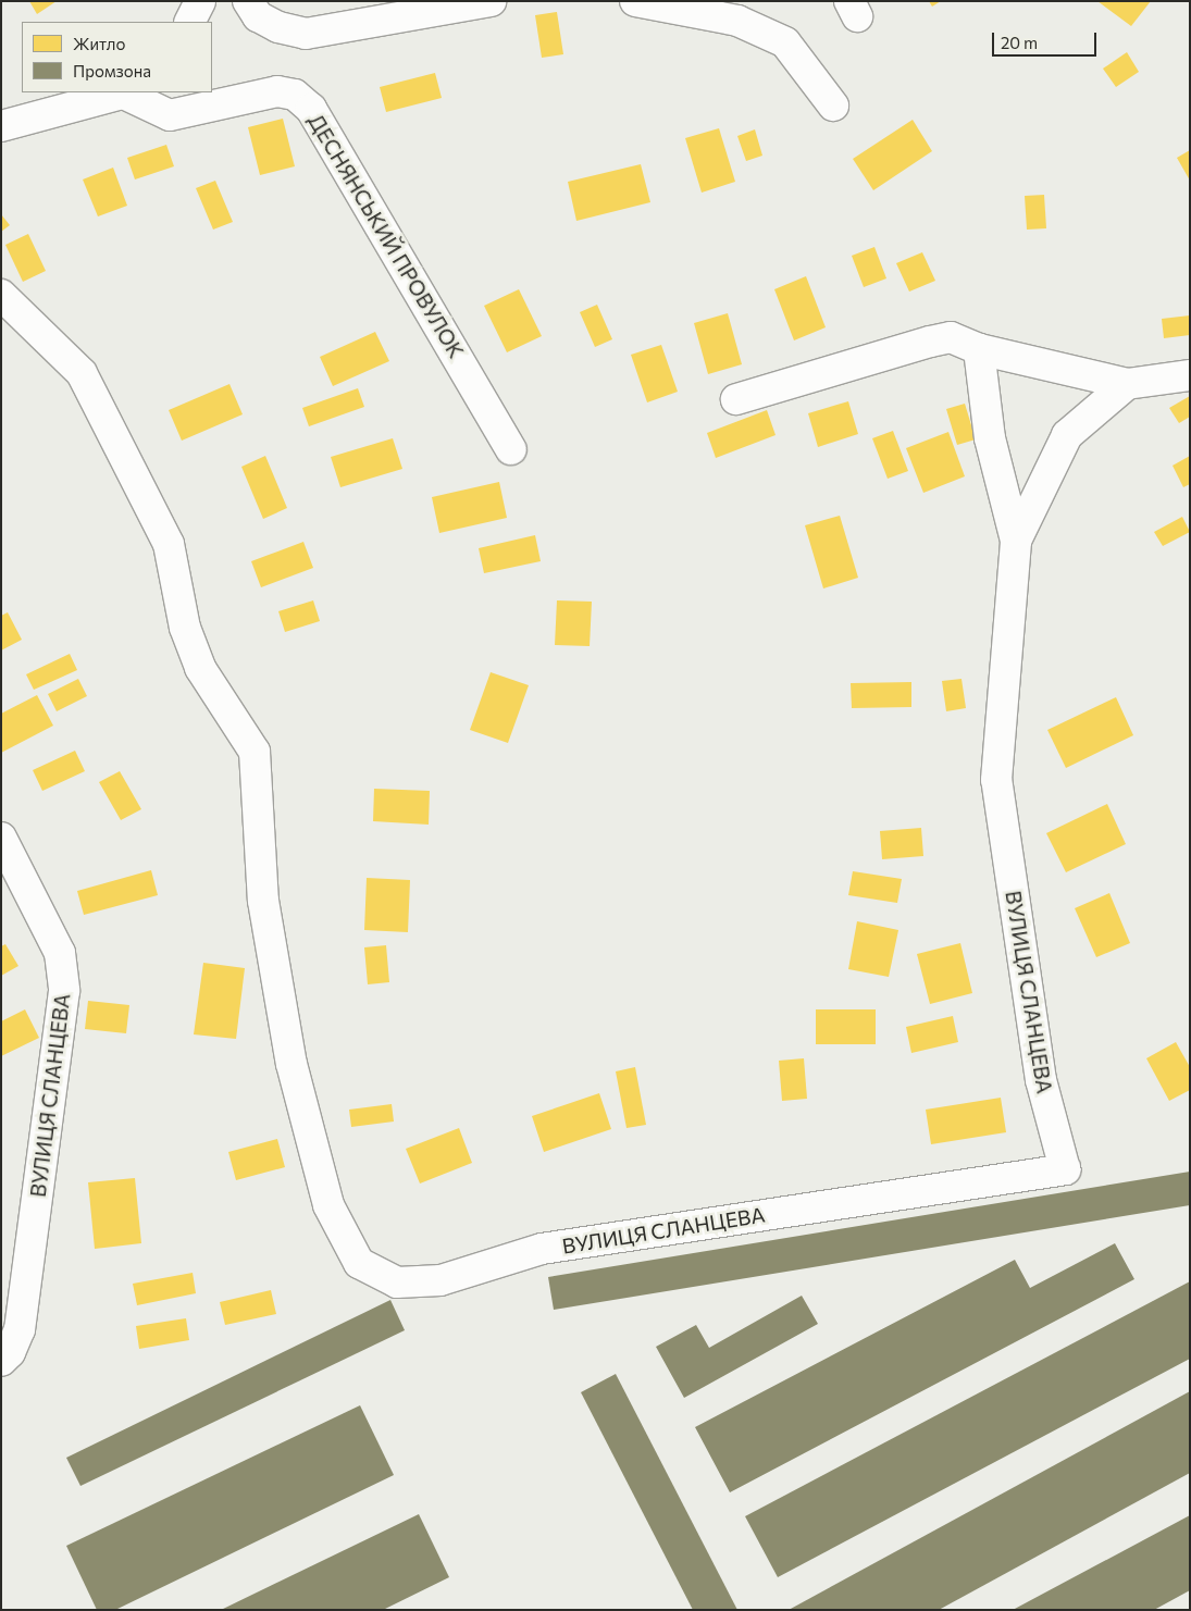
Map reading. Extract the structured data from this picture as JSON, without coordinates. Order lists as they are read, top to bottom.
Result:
{
  "streets": {
    "street": ["ДЕСНЯНСЬКИЙ ПРОВУЛОК", "ВУЛИЦЯ СЛАНЦЕВА"]
  },
  "legend": ["Житло", "Промзона"],
  "scale_bar": "20 m"
}
